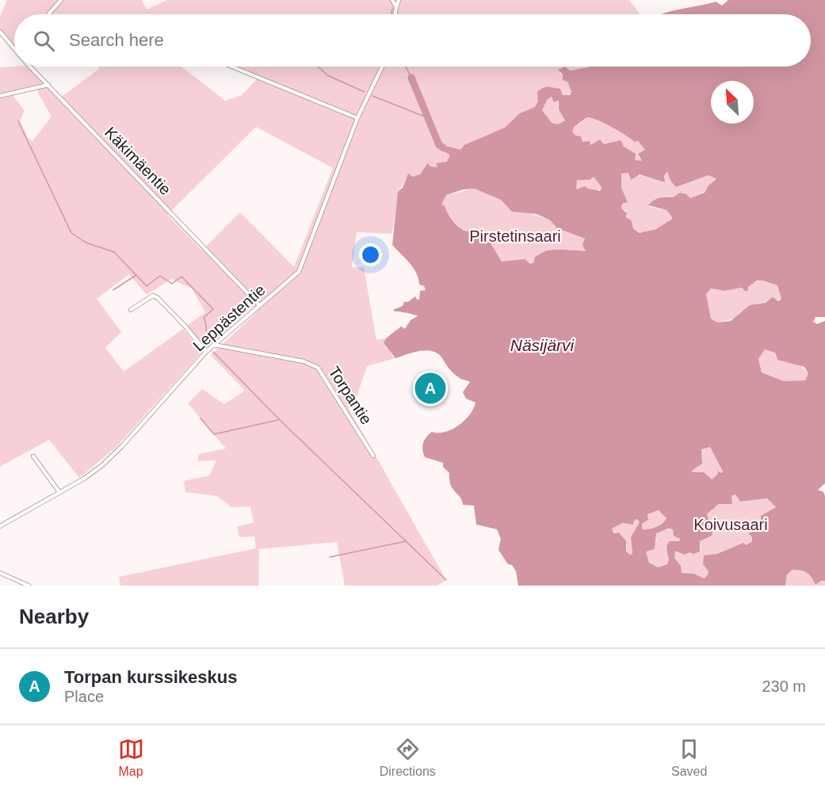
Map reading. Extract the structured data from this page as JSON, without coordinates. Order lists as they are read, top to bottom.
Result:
{
  "streets": {
    "street": ["Käkimäentie", "Leppästentie", "Torpantie"]
  },
  "crossings": [
    ["Käkimäentie", "Leppästentie"],
    ["Leppästentie", "Torpantie"]
  ],
  "water": ["Näsijärvi"],
  "parks": ["Pirstetinsaari", "Koivusaari"],
  "north": "top left",
  "page": {
    "search": "Search here",
    "pins": "A",
    "heading": "Nearby",
    "list": [
      {
        "mark": "A",
        "name": "Torpan kurssikeskus",
        "note": "Place",
        "value": "230 m"
      }
    ],
    "nav": ["Map", "Directions", "Saved"]
  }
}
